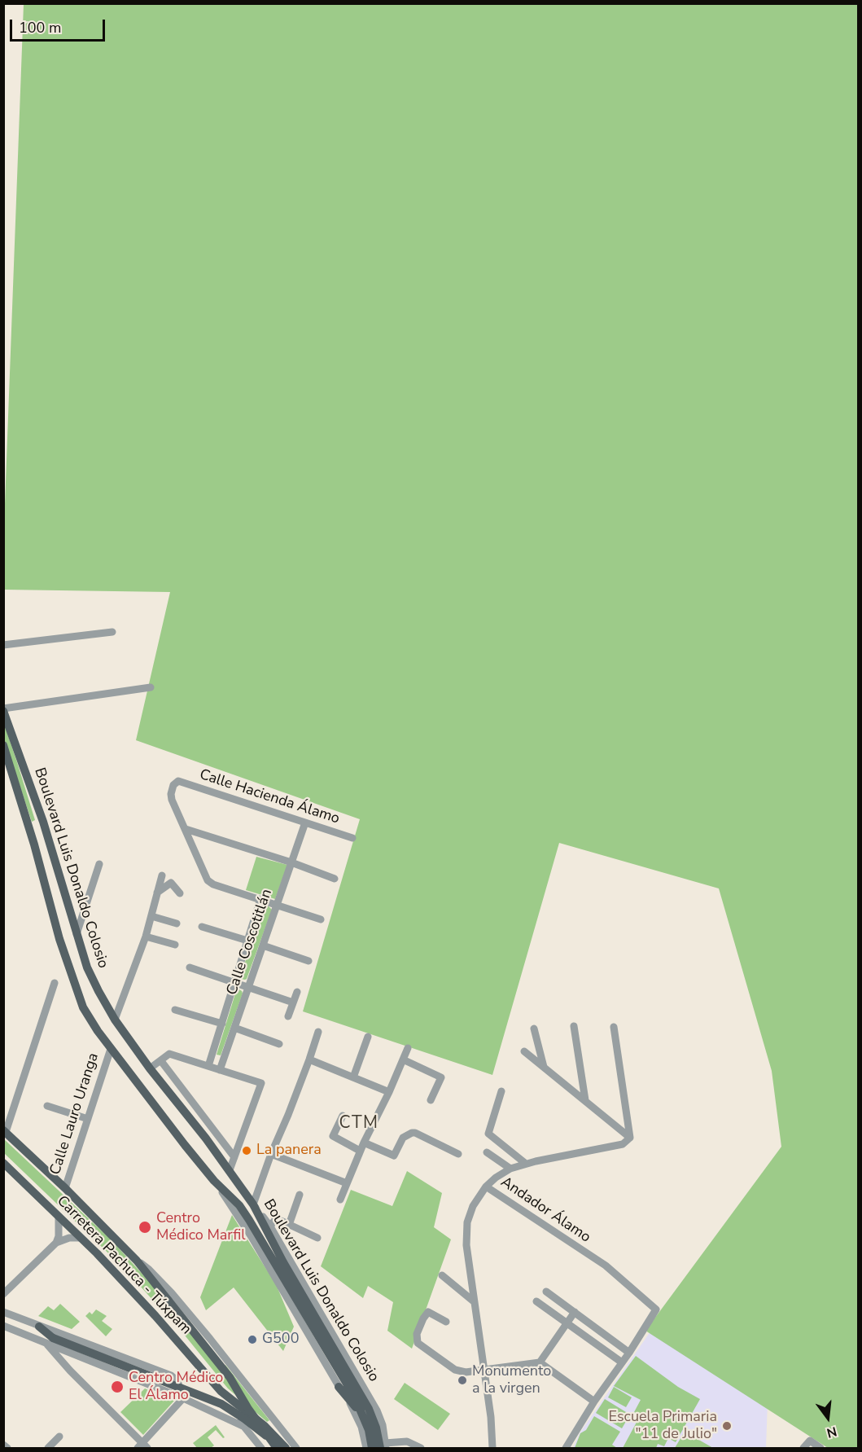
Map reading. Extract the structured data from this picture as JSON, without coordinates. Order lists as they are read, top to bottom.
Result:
{
  "streets": {
    "main road": ["Boulevard Luis Donaldo Colosio", "Carretera Pachuca - Túxpam"],
    "street": [
      "Calle Hacienda Álamo",
      "Calle Coscotitlán",
      "Calle Lauro Uranga",
      "Andador Álamo"
    ]
  },
  "crossings": [
    ["Calle Hacienda Álamo", "Calle Coscotitlán"],
    ["Boulevard Luis Donaldo Colosio", "Calle Lauro Uranga"],
    ["Calle Lauro Uranga", "Carretera Pachuca - Túxpam"]
  ],
  "districts": ["CTM"],
  "places": [
    "La panera",
    "Centro Médico Marfil",
    "G500",
    "Monumento a la virgen",
    "Centro Médico El Álamo",
    "Escuela Primaria \"11 de Julio\""
  ],
  "scale_bar": "100 m",
  "north": "bottom"
}
